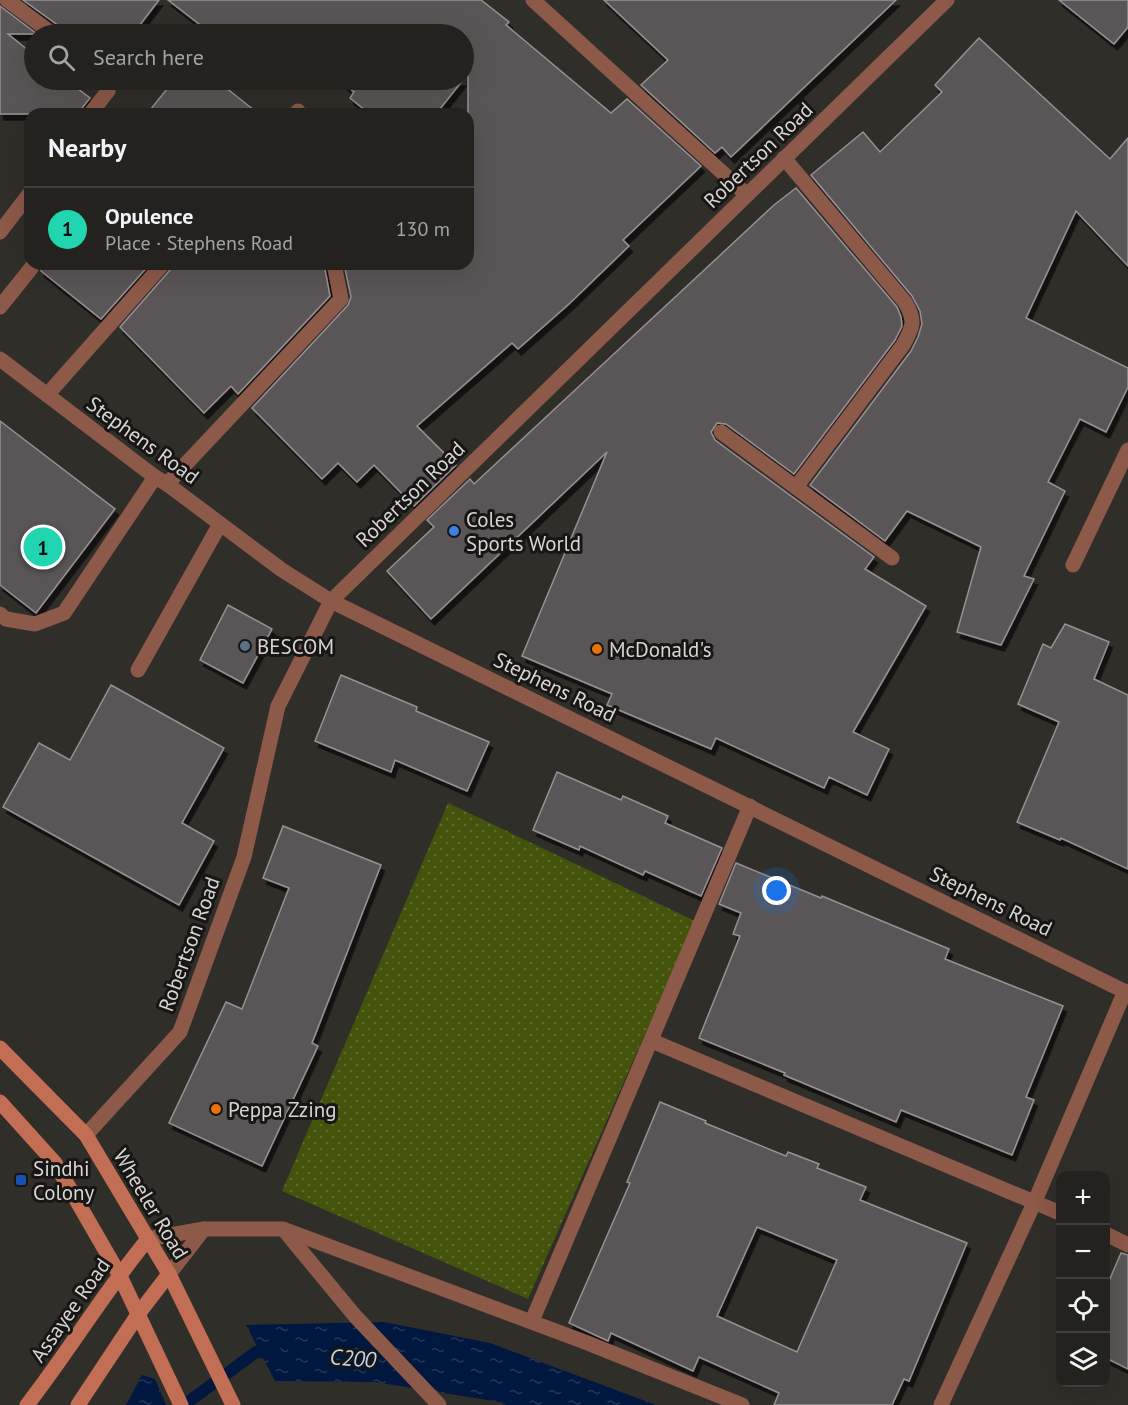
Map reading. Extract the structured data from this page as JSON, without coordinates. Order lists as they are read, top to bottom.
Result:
{
  "streets": {
    "main road": ["Wheeler Road", "Assayee Road"],
    "street": ["Robertson Road", "Stephens Road"]
  },
  "crossings": [
    ["Robertson Road", "Stephens Road"],
    ["Robertson Road", "Wheeler Road"],
    ["Wheeler Road", "Assayee Road"]
  ],
  "water": ["C200"],
  "places": {
    "other": [
      "Coles Sports World",
      "BESCOM",
      "McDonald's",
      "Peppa Zzing"
    ],
    "transit": ["Sindhi Colony"]
  },
  "page": {
    "search": "Search here",
    "heading": "Nearby",
    "list": [
      {
        "mark": "1",
        "name": "Opulence",
        "note": "Place · Stephens Road",
        "value": "130 m"
      }
    ],
    "pins": "1",
    "map_buttons": ["+", "−"]
  }
}
